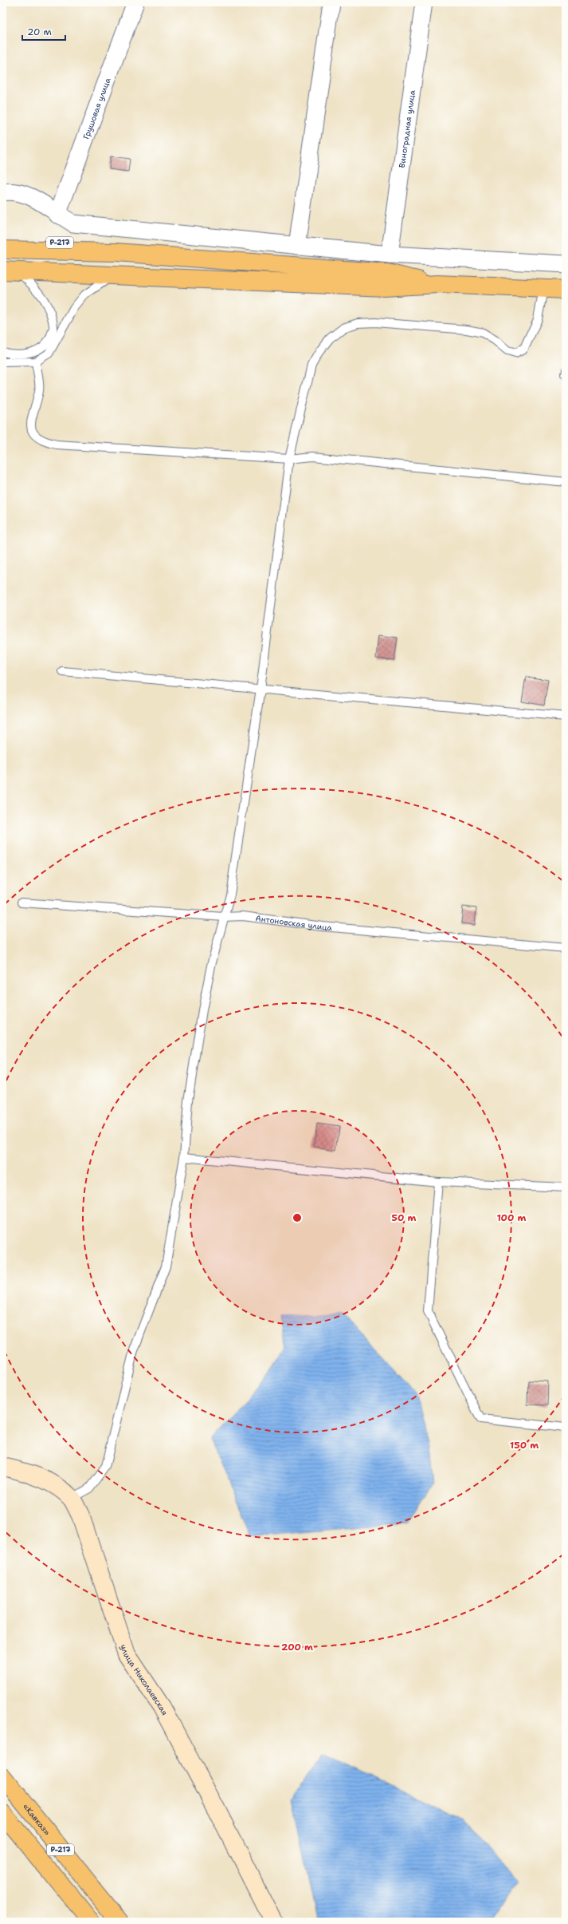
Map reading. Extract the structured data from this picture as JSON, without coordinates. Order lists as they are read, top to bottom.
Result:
{
  "streets": {
    "main road": ["Р-217", "«Кавказ»"],
    "street": ["Грушовая улица", "Виноградная улица", "улица Николаевская"],
    "lane": ["Антоновская улица"]
  },
  "scale_bar": "20 m",
  "rings": [
    "50 m",
    "100 m",
    "150 m",
    "200 m"
  ]
}
